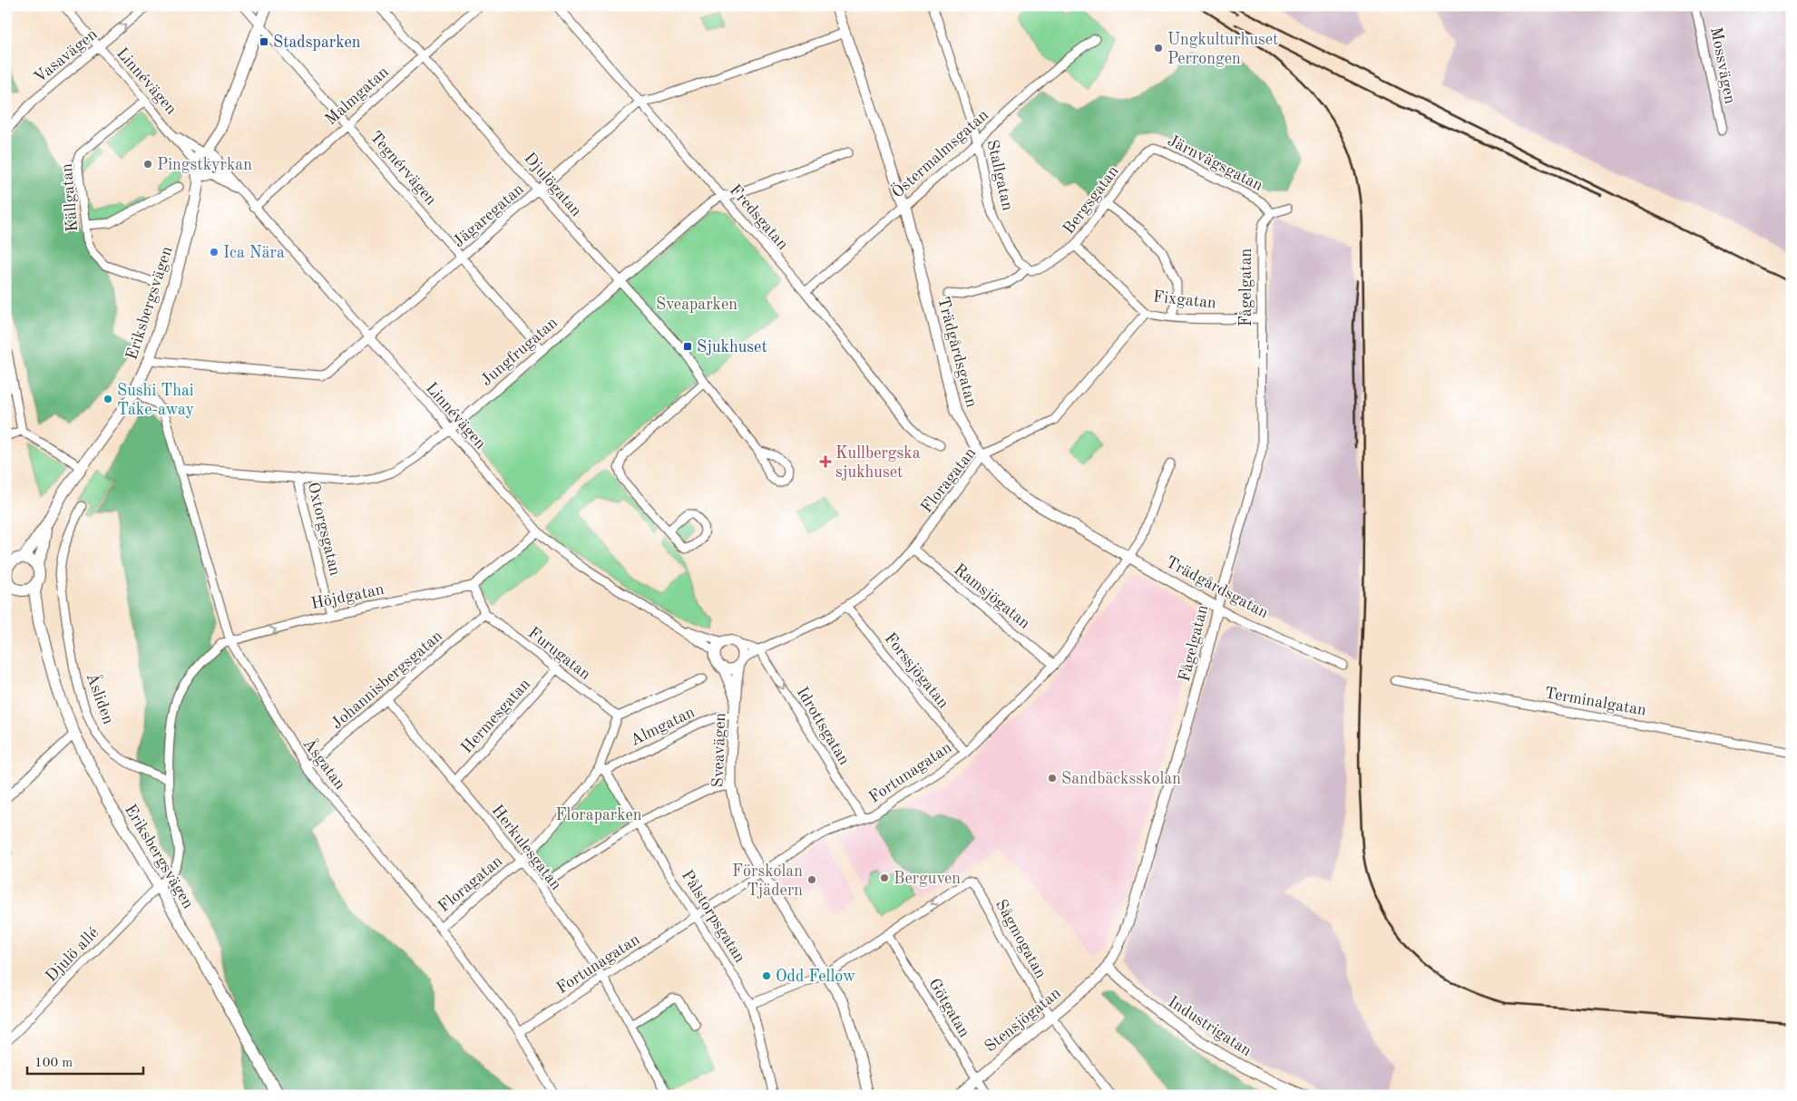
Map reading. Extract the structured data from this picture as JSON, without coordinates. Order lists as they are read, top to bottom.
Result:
{
  "streets": {
    "main road": ["Eriksbergsvägen"],
    "street": [
      "Vasavägen",
      "Mossvägen",
      "Linnévägen",
      "Malmgatan",
      "Östermalmsgatan",
      "Järnvägsgatan",
      "Tegnérvägen",
      "Stallgatan",
      "Djulögatan",
      "Källgatan",
      "Bergsgatan",
      "Jägaregatan",
      "Fredsgatan",
      "Fågelgatan",
      "Fixgatan",
      "Jungfrugatan",
      "Trädgårdsgatan",
      "Floragatan",
      "Oxtorgsgatan",
      "Höjdgatan",
      "Ramsjögatan",
      "Furugatan",
      "Forssjögatan",
      "Johannisbergsgatan",
      "Åsliden",
      "Terminalgatan",
      "Hermesgatan",
      "Almgatan",
      "Idrottsgatan",
      "Sveavägen",
      "Åsgatan",
      "Fortunagatan",
      "Herkulesgatan",
      "Pålstorpsgatan",
      "Sågmogatan",
      "Djulö allé",
      "Götgatan",
      "Stensjögatan",
      "Industrigatan"
    ]
  },
  "crossings": [
    ["Vasavägen", "Linnévägen"],
    ["Linnévägen", "Malmgatan"],
    ["Linnévägen", "Källgatan"],
    ["Linnévägen", "Jägaregatan"],
    ["Linnévägen", "Eriksbergsvägen"],
    ["Linnévägen", "Jungfrugatan"],
    ["Linnévägen", "Floragatan"],
    ["Linnévägen", "Höjdgatan"],
    ["Linnévägen", "Sveavägen"],
    ["Malmgatan", "Tegnérvägen"],
    ["Malmgatan", "Djulögatan"],
    ["Östermalmsgatan", "Stallgatan"],
    ["Östermalmsgatan", "Fredsgatan"],
    ["Östermalmsgatan", "Trädgårdsgatan"],
    ["Järnvägsgatan", "Bergsgatan"],
    ["Järnvägsgatan", "Fågelgatan"],
    ["Tegnérvägen", "Jägaregatan"],
    ["Tegnérvägen", "Eriksbergsvägen"],
    ["Tegnérvägen", "Jungfrugatan"],
    ["Stallgatan", "Bergsgatan"],
    ["Djulögatan", "Jägaregatan"],
    ["Djulögatan", "Jungfrugatan"],
    ["Bergsgatan", "Fixgatan"],
    ["Jägaregatan", "Fredsgatan"],
    ["Jägaregatan", "Eriksbergsvägen"],
    ["Jägaregatan", "Trädgårdsgatan"],
    ["Fredsgatan", "Jungfrugatan"],
    ["Fågelgatan", "Fixgatan"],
    ["Fågelgatan", "Trädgårdsgatan"],
    ["Fågelgatan", "Stensjögatan"],
    ["Fågelgatan", "Industrigatan"],
    ["Fixgatan", "Floragatan"],
    ["Eriksbergsvägen", "Åsgatan"],
    ["Eriksbergsvägen", "Djulö allé"],
    ["Jungfrugatan", "Oxtorgsgatan"],
    ["Jungfrugatan", "Åsgatan"],
    ["Trädgårdsgatan", "Floragatan"],
    ["Trädgårdsgatan", "Fortunagatan"],
    ["Floragatan", "Ramsjögatan"],
    ["Floragatan", "Furugatan"],
    ["Floragatan", "Forssjögatan"],
    ["Floragatan", "Almgatan"],
    ["Floragatan", "Idrottsgatan"],
    ["Floragatan", "Sveavägen"],
    ["Floragatan", "Åsgatan"],
    ["Floragatan", "Herkulesgatan"],
    ["Floragatan", "Pålstorpsgatan"],
    ["Oxtorgsgatan", "Höjdgatan"],
    ["Höjdgatan", "Åsliden"],
    ["Höjdgatan", "Åsgatan"],
    ["Ramsjögatan", "Fortunagatan"],
    ["Furugatan", "Johannisbergsgatan"],
    ["Furugatan", "Hermesgatan"],
    ["Forssjögatan", "Fortunagatan"],
    ["Johannisbergsgatan", "Åsgatan"],
    ["Johannisbergsgatan", "Herkulesgatan"],
    ["Hermesgatan", "Herkulesgatan"],
    ["Almgatan", "Sveavägen"],
    ["Almgatan", "Pålstorpsgatan"],
    ["Idrottsgatan", "Fortunagatan"],
    ["Sveavägen", "Fortunagatan"],
    ["Åsgatan", "Fortunagatan"],
    ["Fortunagatan", "Herkulesgatan"],
    ["Fortunagatan", "Pålstorpsgatan"],
    ["Sågmogatan", "Götgatan"],
    ["Sågmogatan", "Stensjögatan"],
    ["Götgatan", "Stensjögatan"],
    ["Stensjögatan", "Industrigatan"]
  ],
  "one_way": ["Idrottsgatan"],
  "parks": ["Sveaparken", "Floraparken"],
  "places": {
    "transit": ["Stadsparken", "Sjukhuset"],
    "other": [
      "Ungkulturhuset Perrongen",
      "Pingstkyrkan",
      "Ica Nära",
      "Sushi Thai Take-away",
      "Sandbäcksskolan",
      "Berguven",
      "Förskolan Tjädern",
      "Odd Fellow"
    ],
    "health": ["Kullbergska sjukhuset"]
  },
  "scale_bar": "100 m"
}
